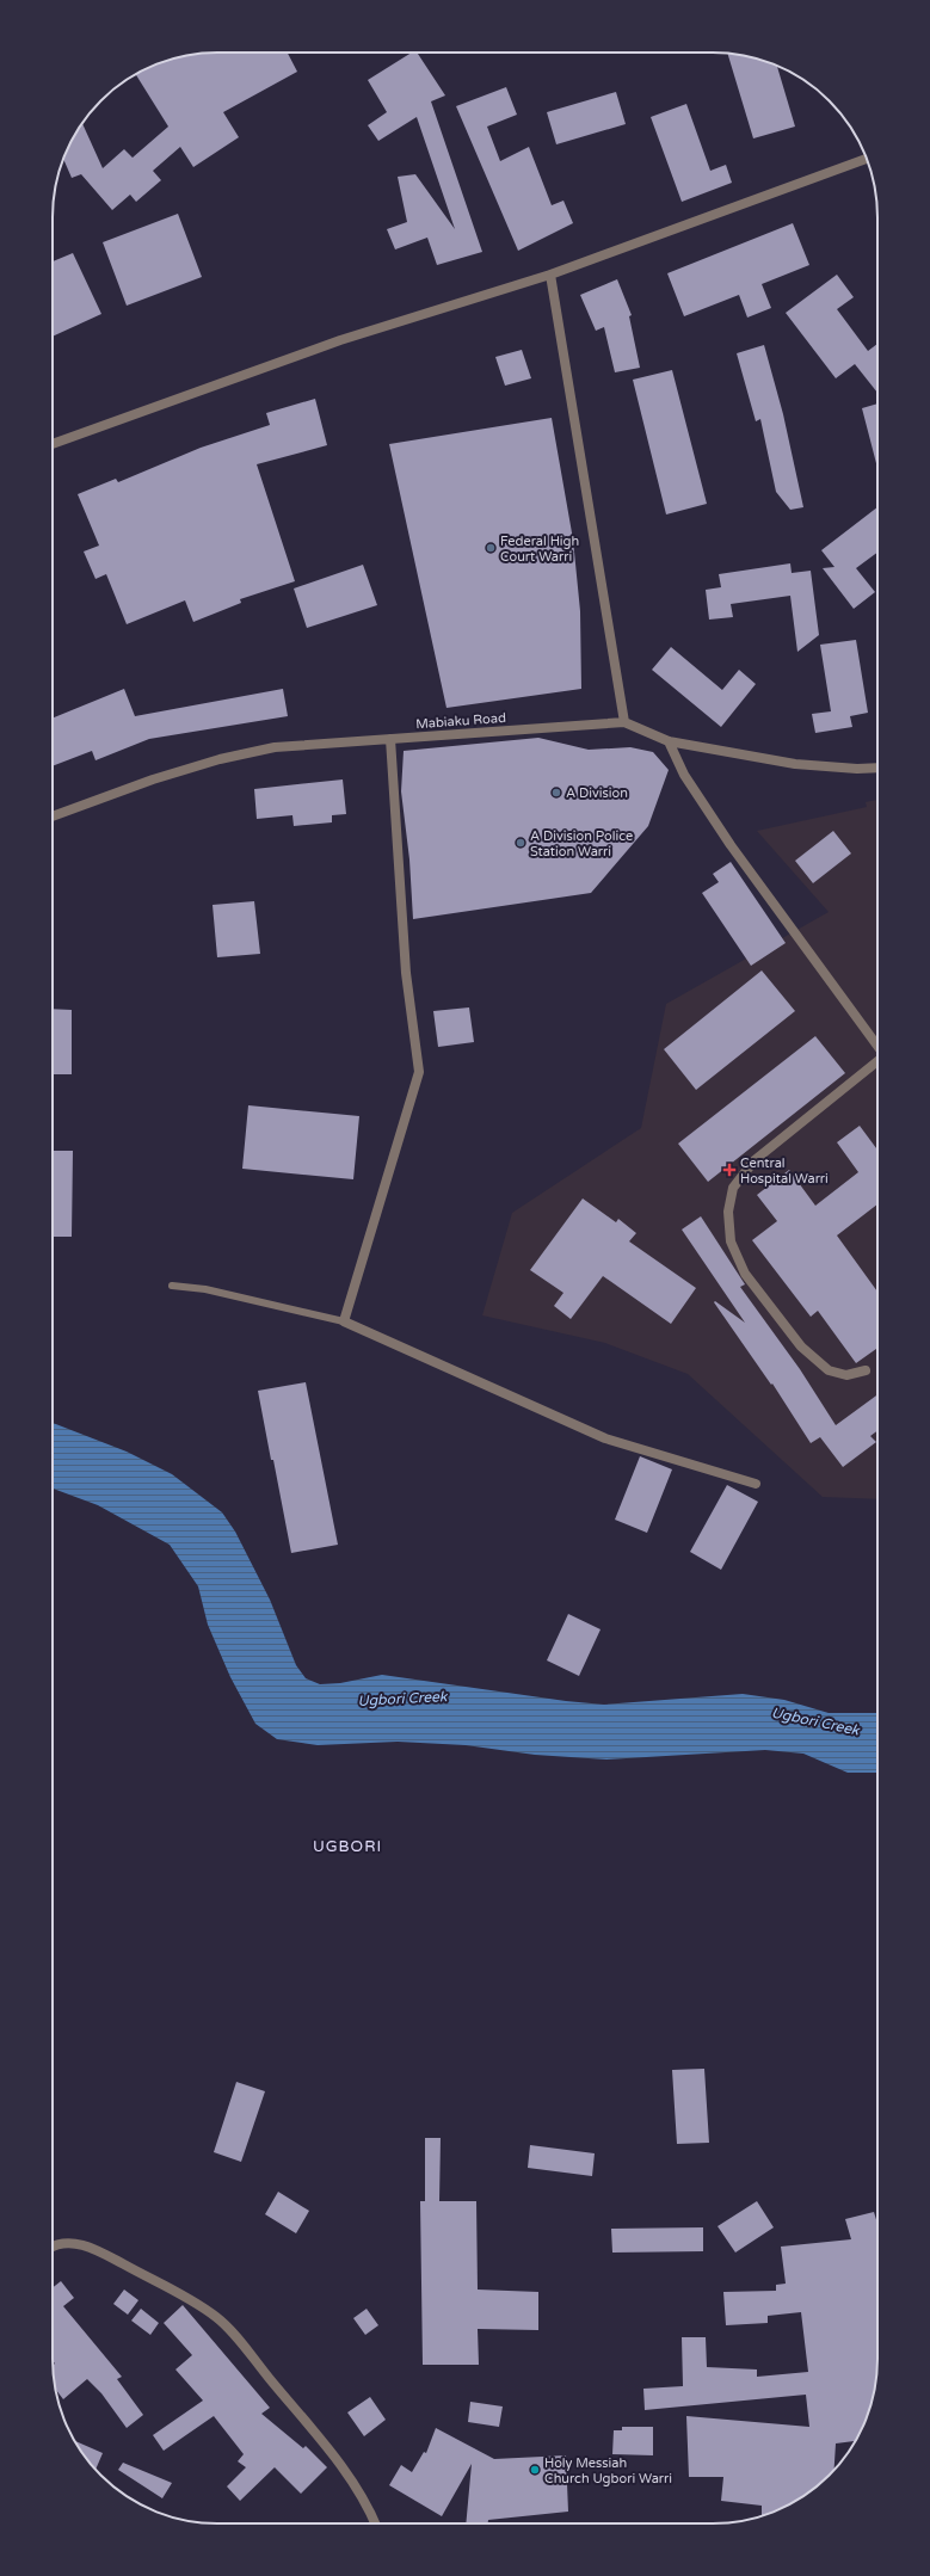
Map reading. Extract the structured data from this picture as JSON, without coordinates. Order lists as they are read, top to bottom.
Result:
{
  "streets": {
    "street": ["Mabiaku Road"]
  },
  "districts": ["UGBORI"],
  "water": ["Ugbori Creek"],
  "places": {
    "other": [
      "Federal High Court Warri",
      "A Division",
      "A Division Police Station Warri",
      "Holy Messiah Church Ugbori Warri"
    ],
    "health": ["Central Hospital Warri"]
  }
}
